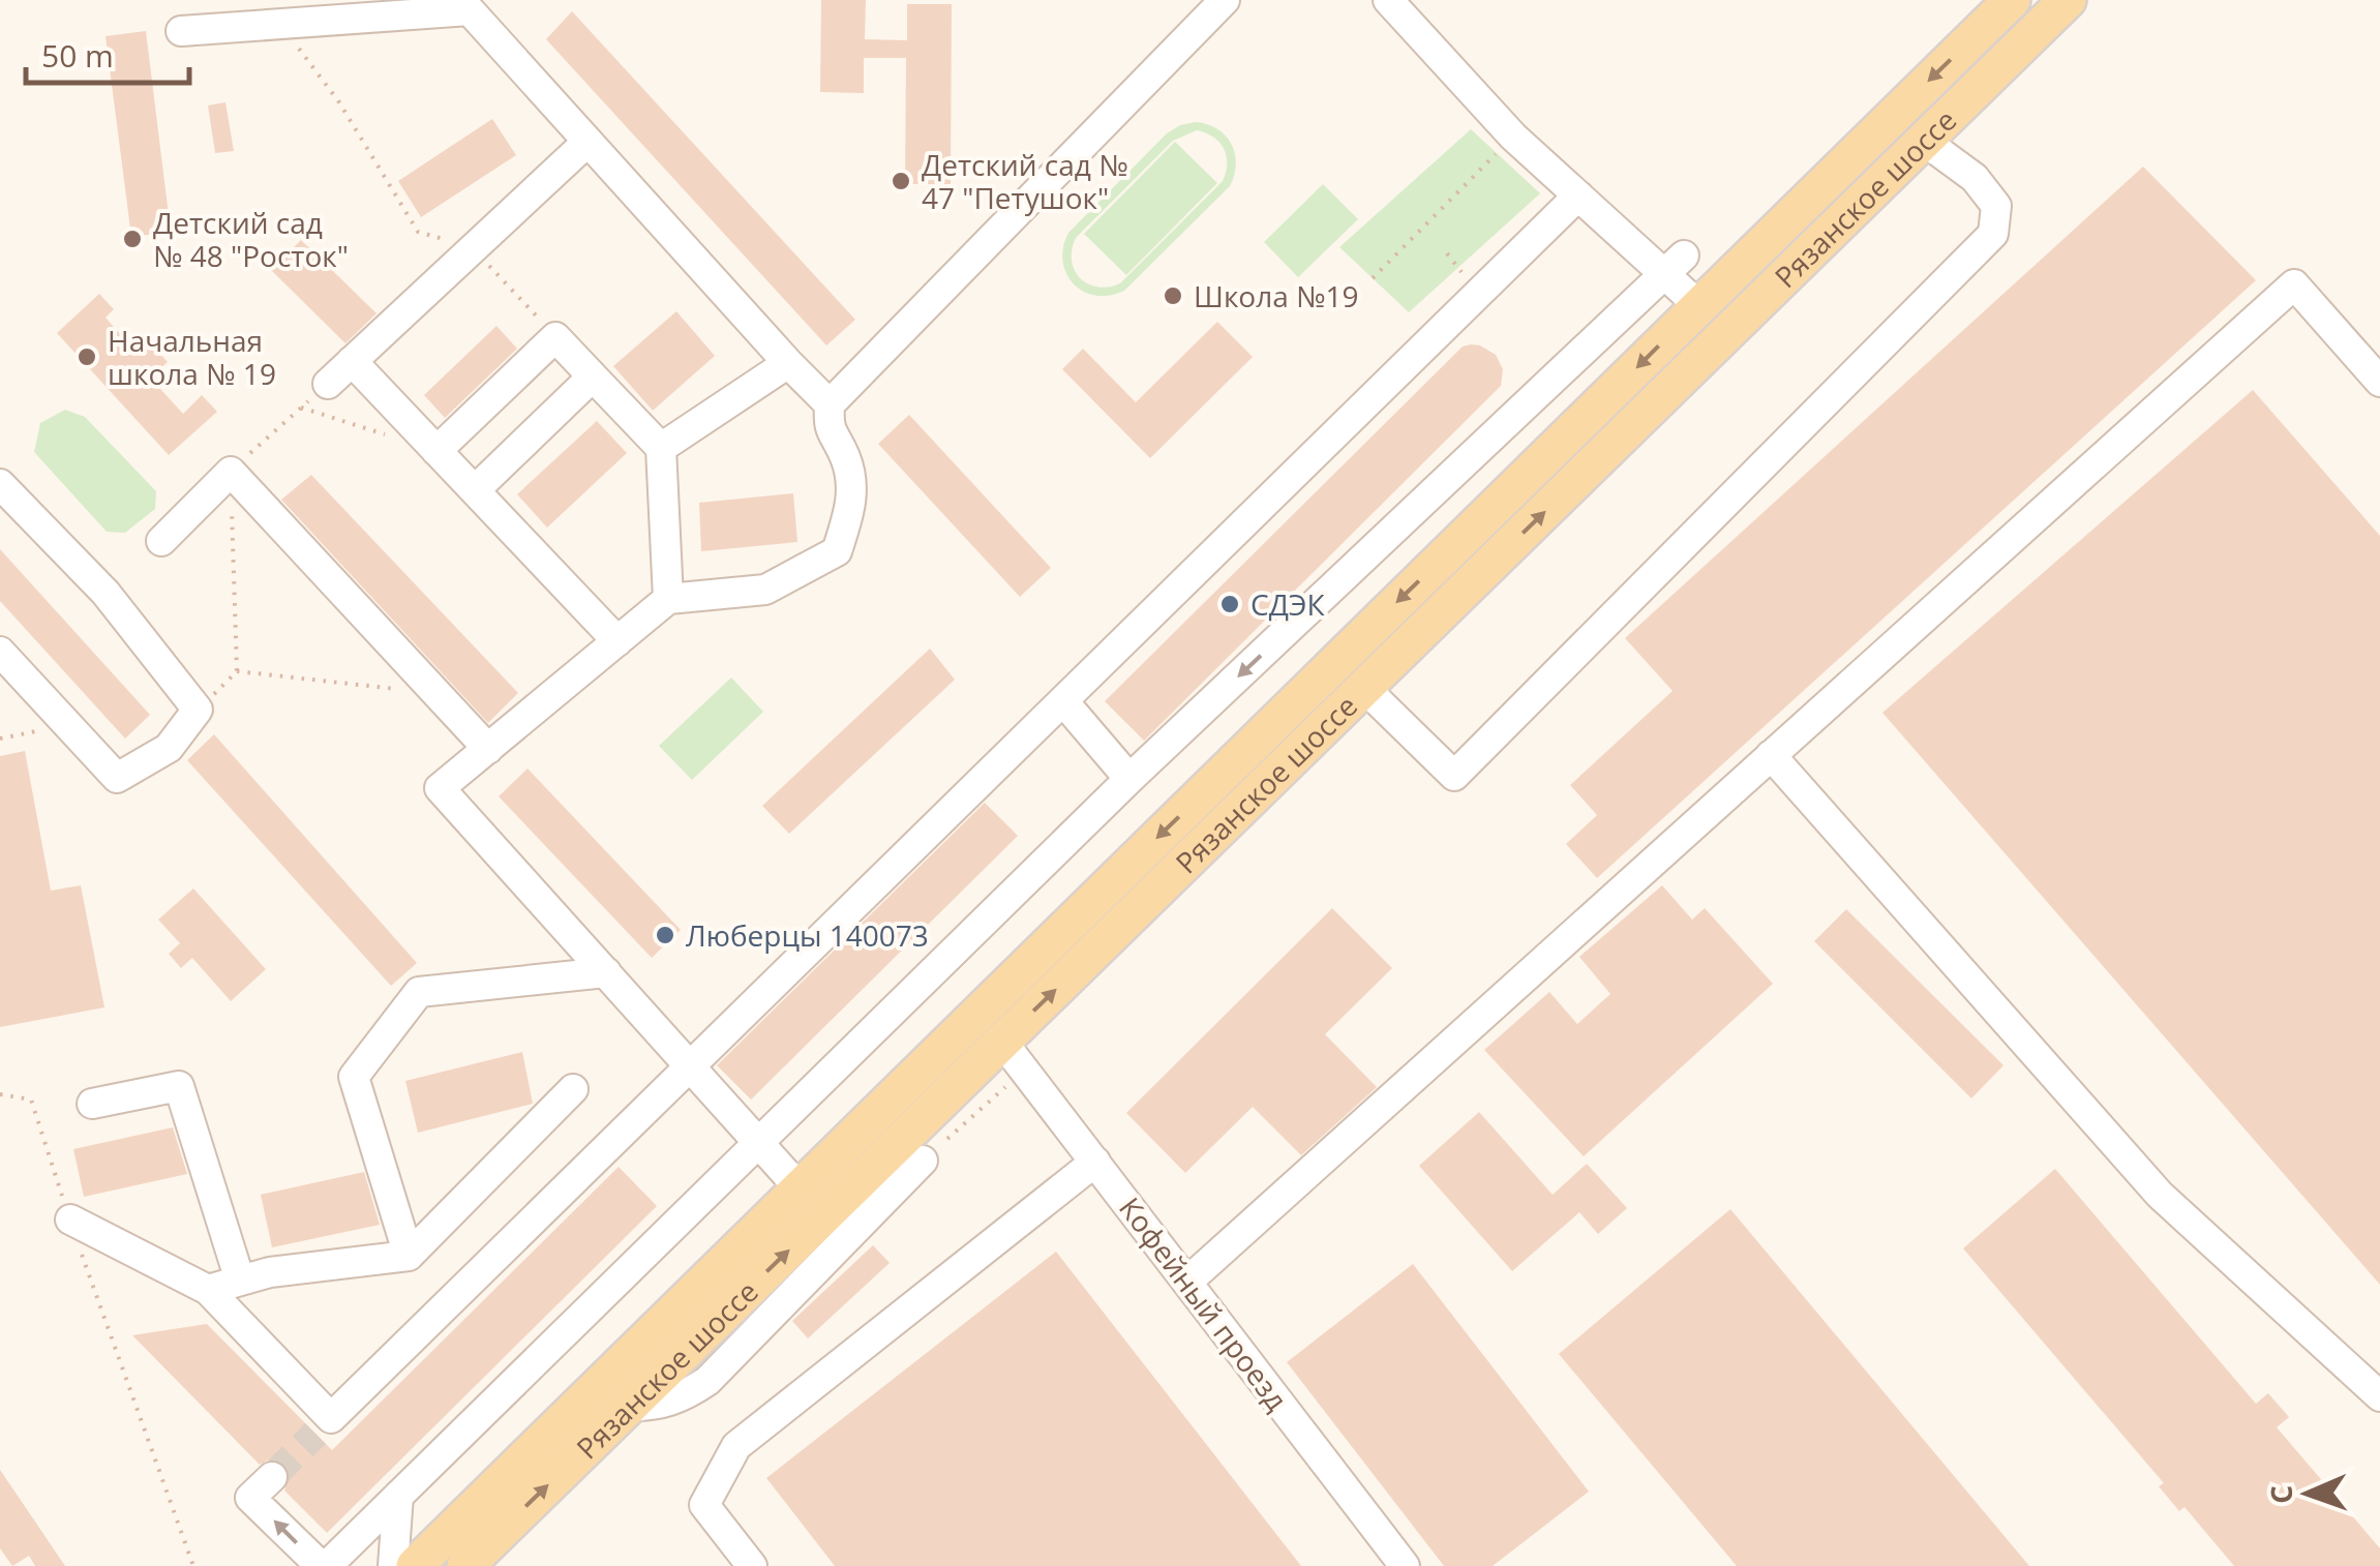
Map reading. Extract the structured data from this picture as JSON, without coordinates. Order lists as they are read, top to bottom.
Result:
{
  "streets": {
    "main road": ["Рязанское шоссе"],
    "lane": ["Кофейный проезд"]
  },
  "crossings": [
    ["Рязанское шоссе", "Кофейный проезд"]
  ],
  "places": [
    "Детский сад № 47 \"Петушок\"",
    "Детский сад № 48 \"Росток\"",
    "Школа №19",
    "Начальная школа № 19",
    "СДЭК",
    "Люберцы 140073"
  ],
  "scale_bar": "50 m",
  "north": "left"
}
